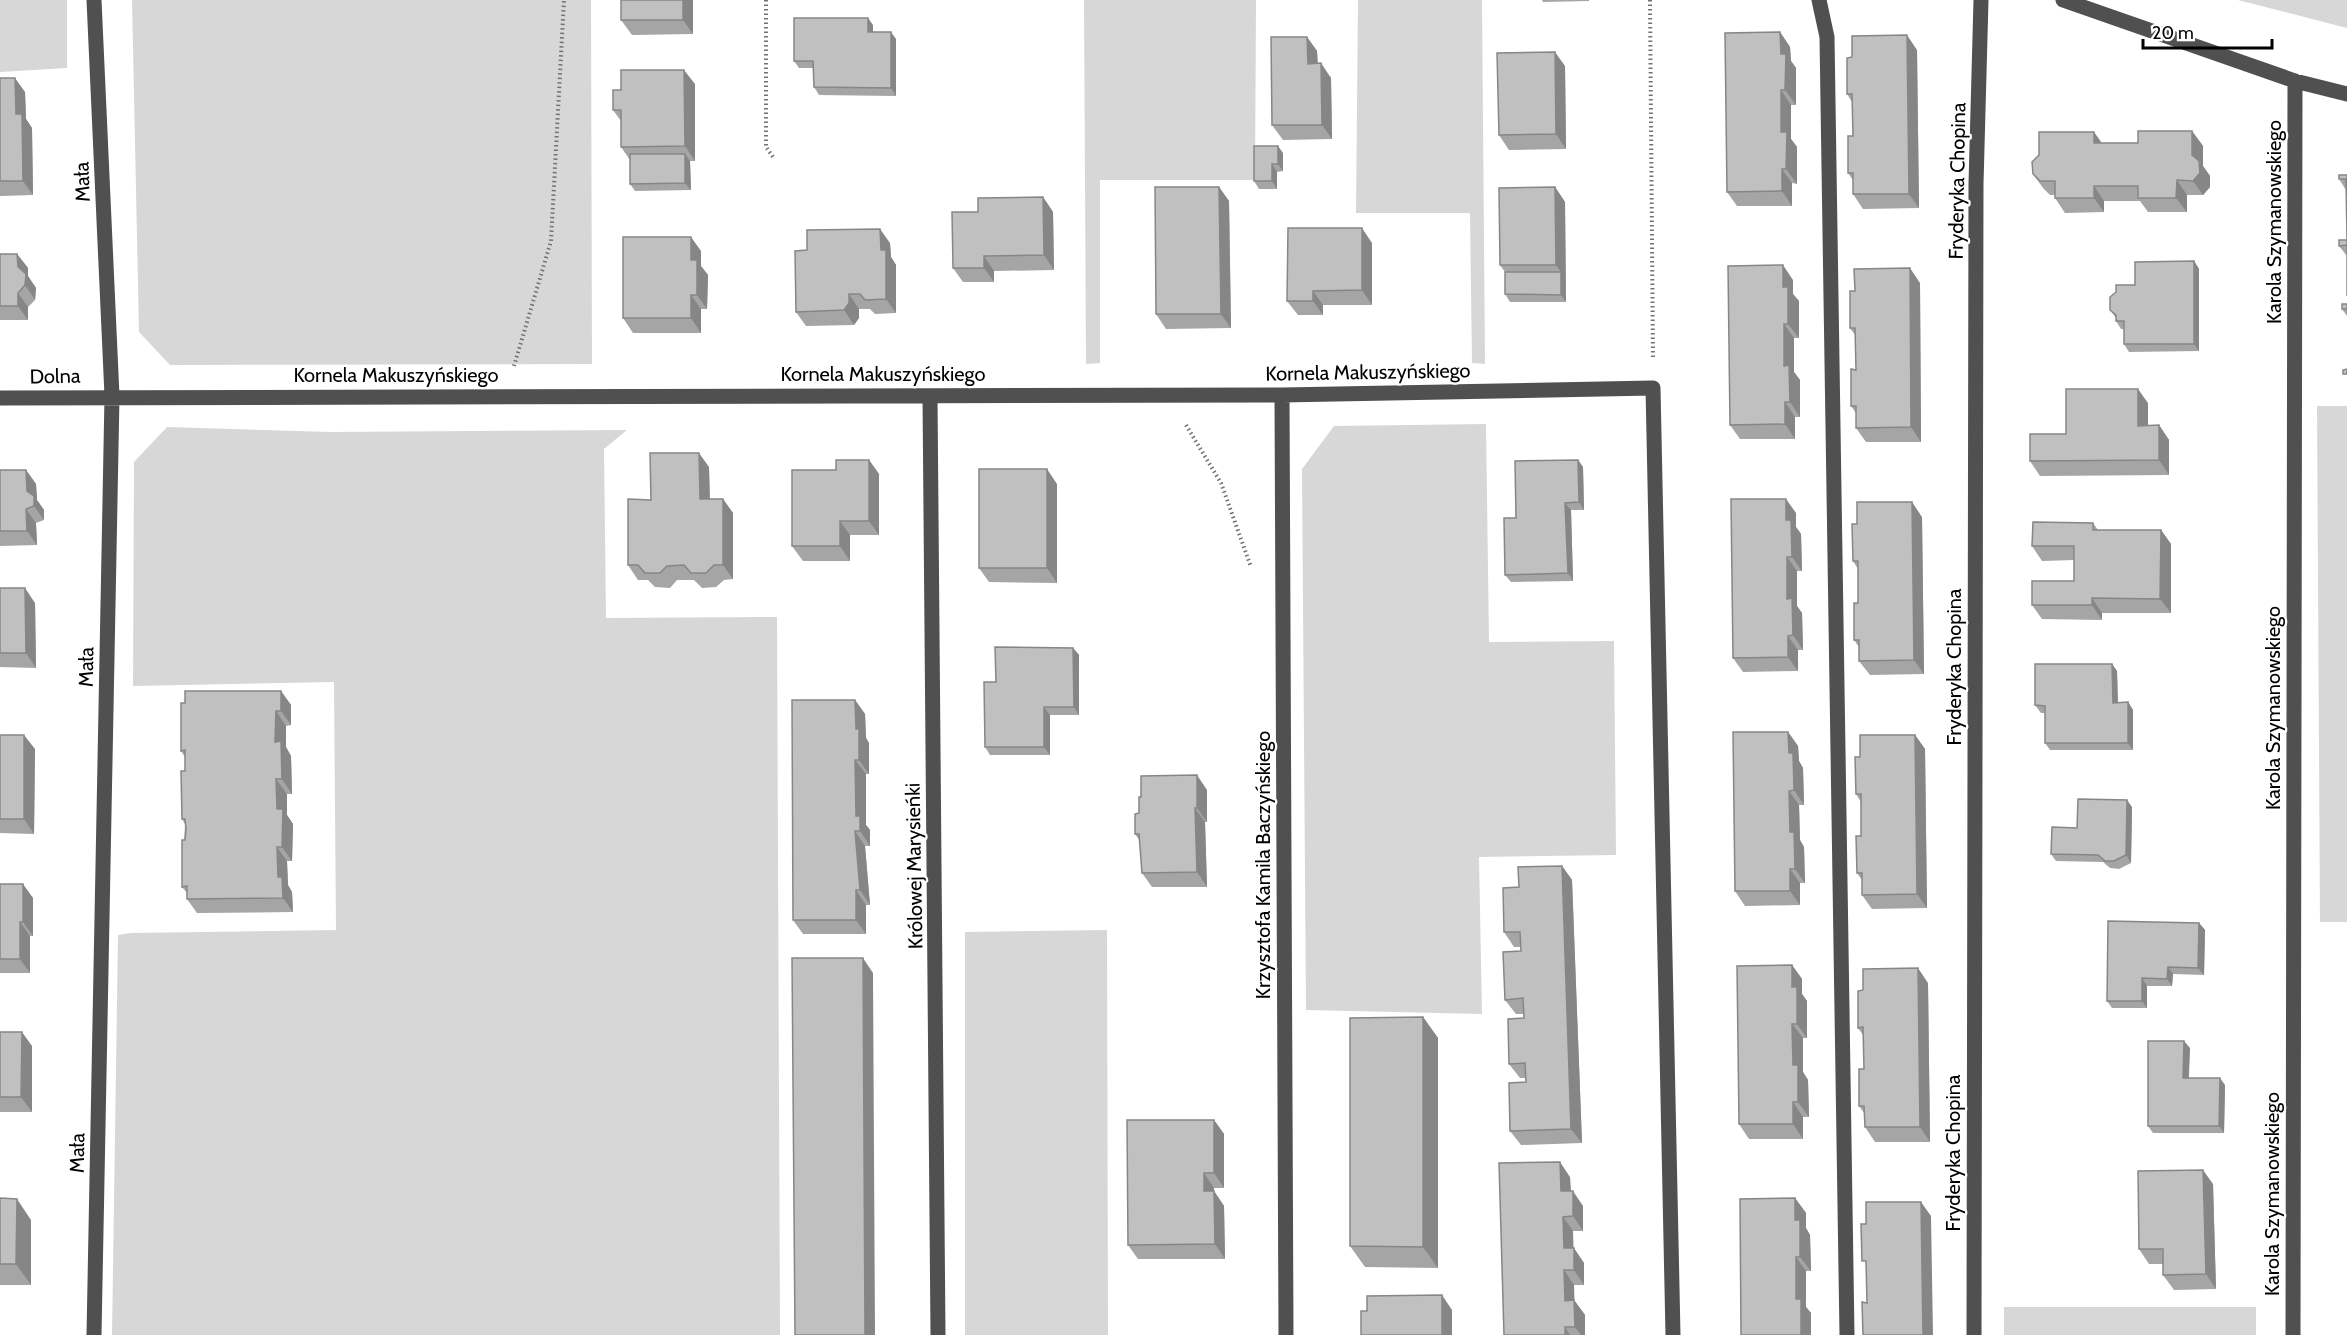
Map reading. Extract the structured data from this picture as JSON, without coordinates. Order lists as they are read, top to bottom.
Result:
{
  "streets": {
    "street": [
      "Fryderyka Chopina",
      "Mała",
      "Karola Szymanowskiego",
      "Kornela Makuszyńskiego",
      "Dolna",
      "Krzysztofa Kamila Baczyńskiego",
      "Królowej Marysieńki"
    ]
  },
  "crossings": [
    ["Mała", "Kornela Makuszyńskiego"],
    ["Mała", "Dolna"],
    ["Kornela Makuszyńskiego", "Dolna"],
    ["Kornela Makuszyńskiego", "Krzysztofa Kamila Baczyńskiego"],
    ["Kornela Makuszyńskiego", "Królowej Marysieńki"]
  ],
  "scale_bar": "20 m"
}
